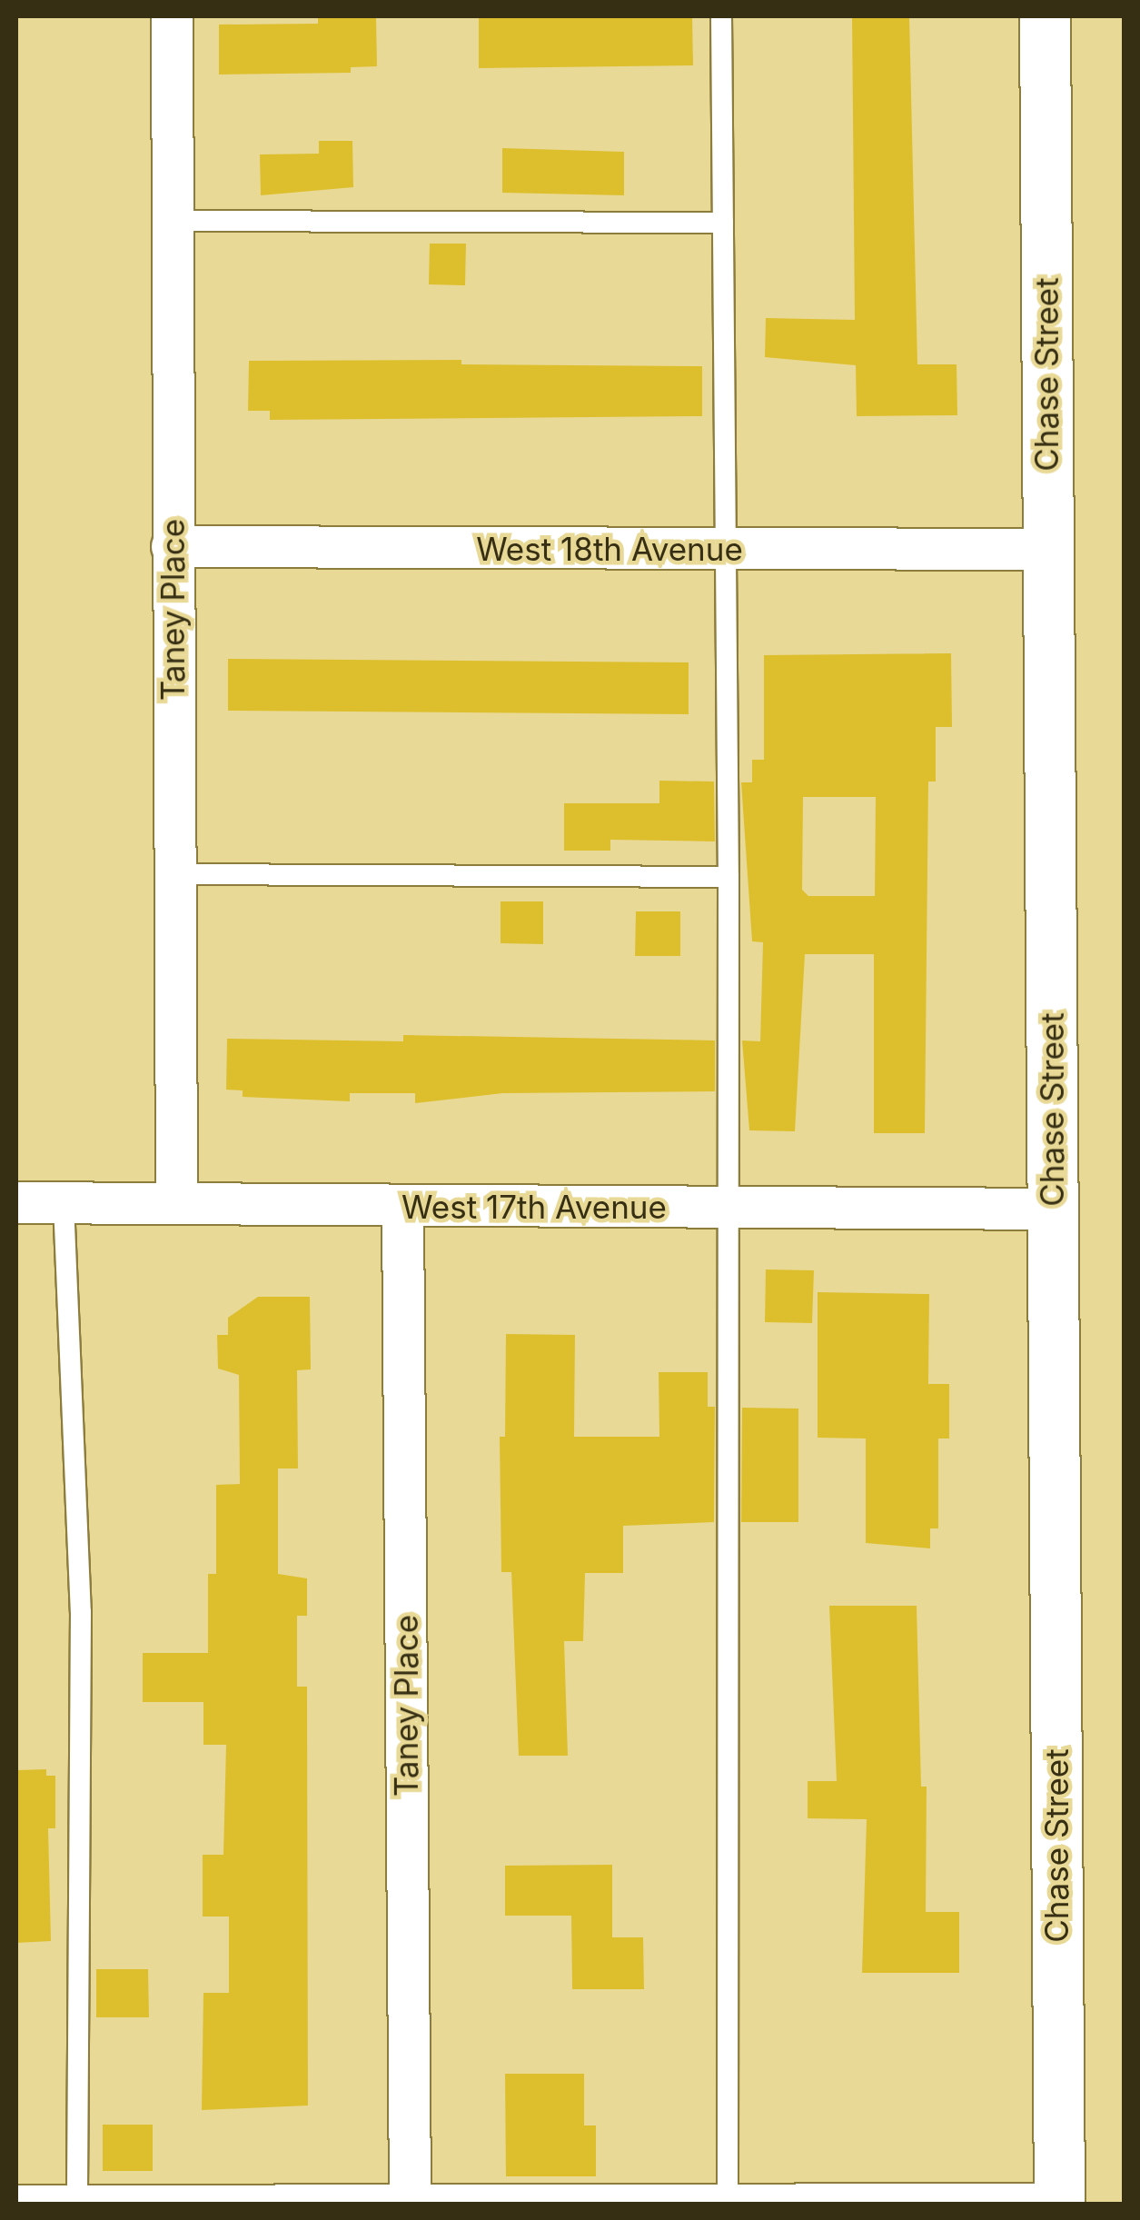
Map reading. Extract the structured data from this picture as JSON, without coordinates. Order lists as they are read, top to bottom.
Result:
{
  "streets": {
    "street": [
      "Chase Street",
      "West 18th Avenue",
      "Taney Place",
      "West 17th Avenue"
    ]
  },
  "crossings": [
    ["Chase Street", "West 18th Avenue"],
    ["Chase Street", "West 17th Avenue"],
    ["West 18th Avenue", "Taney Place"],
    ["Taney Place", "West 17th Avenue"]
  ]
}
